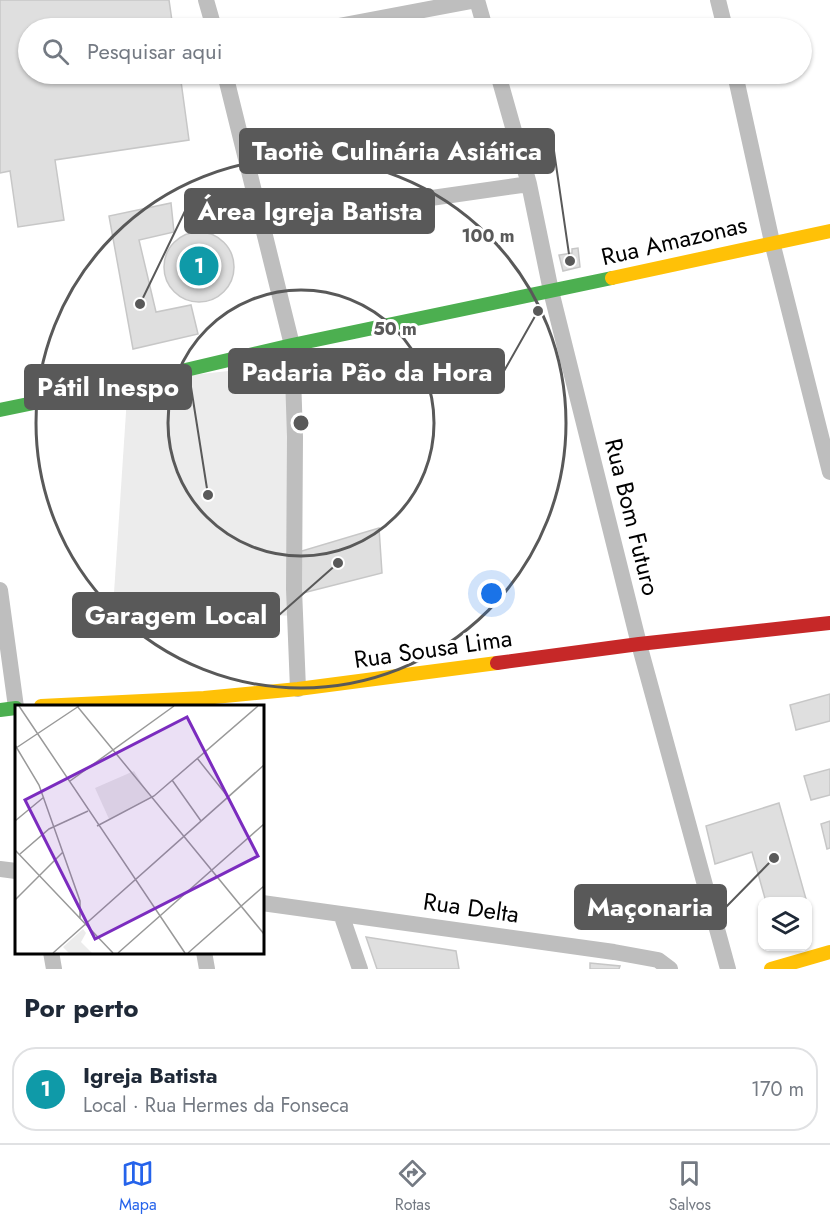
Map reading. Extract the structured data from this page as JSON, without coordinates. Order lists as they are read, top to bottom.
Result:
{
  "streets": {
    "street": [
      "Rua Amazonas",
      "Rua Bom Futuro",
      "Rua Sousa Lima",
      "Rua Delta"
    ]
  },
  "crossings": [
    ["Rua Amazonas", "Rua Bom Futuro"],
    ["Rua Bom Futuro", "Rua Sousa Lima"]
  ],
  "places": [
    "Taotiè Culinária Asiática",
    "Área Igreja Batista",
    "Padaria Pão da Hora",
    "Pátil Inespo",
    "Garagem Local",
    "Maçonaria"
  ],
  "page": {
    "search": "Pesquisar aqui",
    "pins": "1",
    "heading": "Por perto",
    "list": [
      {
        "mark": "1",
        "name": "Igreja Batista",
        "note": "Local · Rua Hermes da Fonseca",
        "value": "170 m"
      }
    ],
    "nav": ["Mapa", "Rotas", "Salvos"]
  },
  "rings": ["100 m", "50 m"]
}
